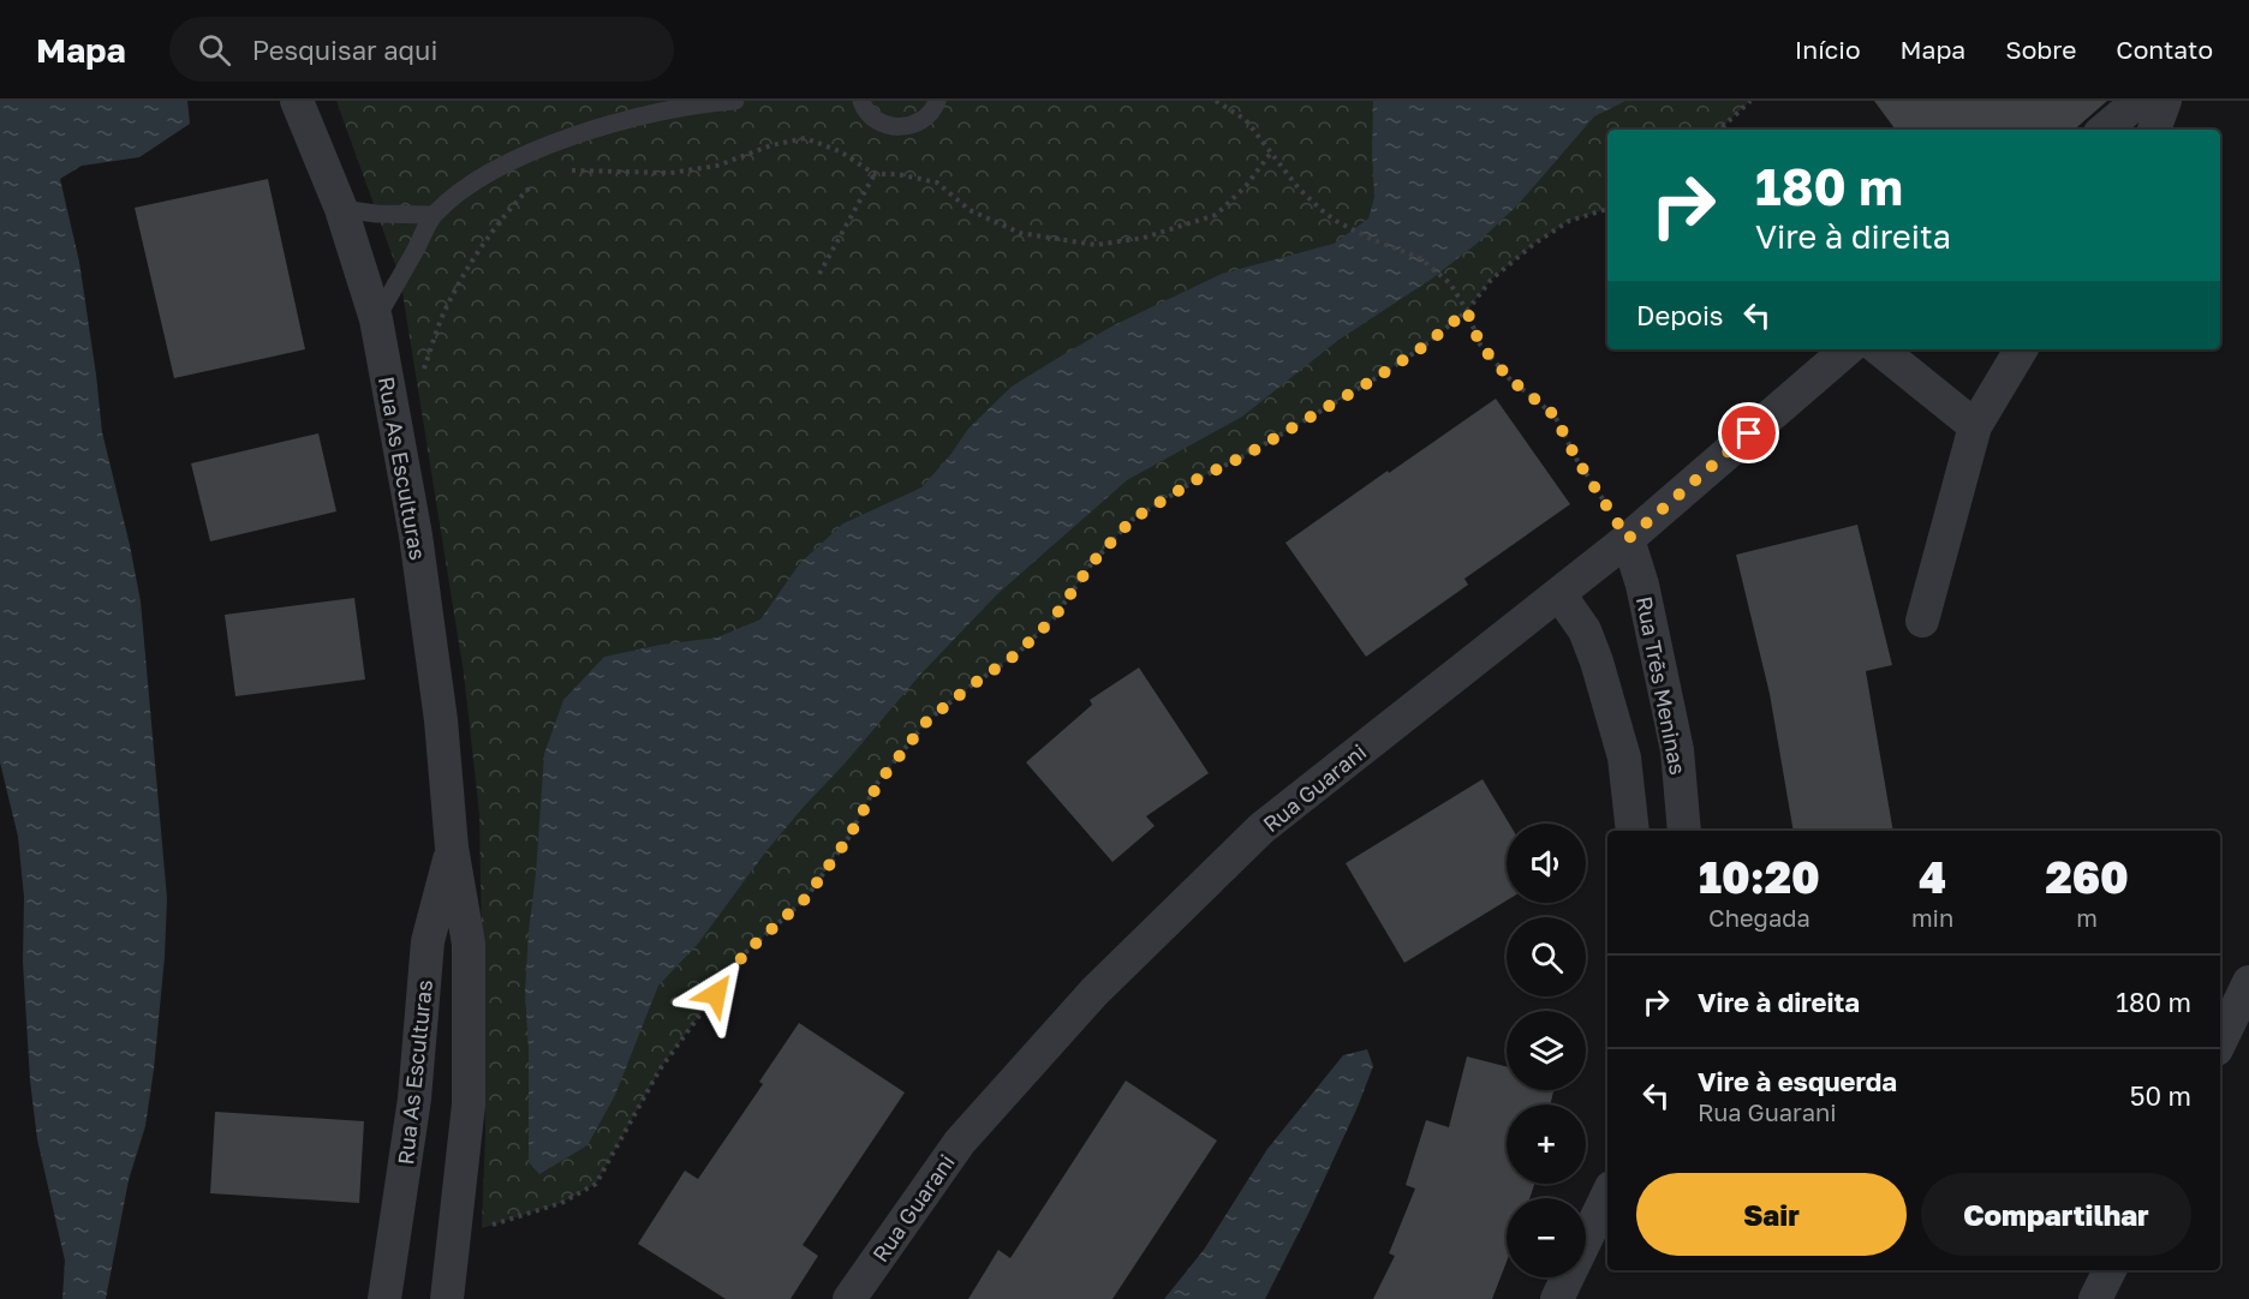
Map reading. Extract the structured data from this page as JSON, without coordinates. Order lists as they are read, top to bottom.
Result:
{
  "streets": {
    "street": ["Rua As Esculturas", "Rua Trẽs Meninas", "Rua Guarani"]
  },
  "crossings": [
    ["Rua Trẽs Meninas", "Rua Guarani"]
  ],
  "page": {
    "header": "Mapa",
    "search": "Pesquisar aqui",
    "nav": [
      "Início",
      "Mapa",
      "Sobre",
      "Contato"
    ],
    "turn": ["180 m", "Vire à direita"],
    "then": "Depois",
    "map_buttons": ["+", "−"],
    "eta": [
      "10:20",
      "Chegada",
      "4",
      "min",
      "260",
      "m"
    ],
    "list": [
      {
        "name": "Vire à direita",
        "value": "180 m"
      },
      {
        "name": "Vire à esquerda",
        "note": "Rua Guarani",
        "value": "50 m"
      }
    ],
    "buttons": ["Sair", "Compartilhar"]
  }
}
